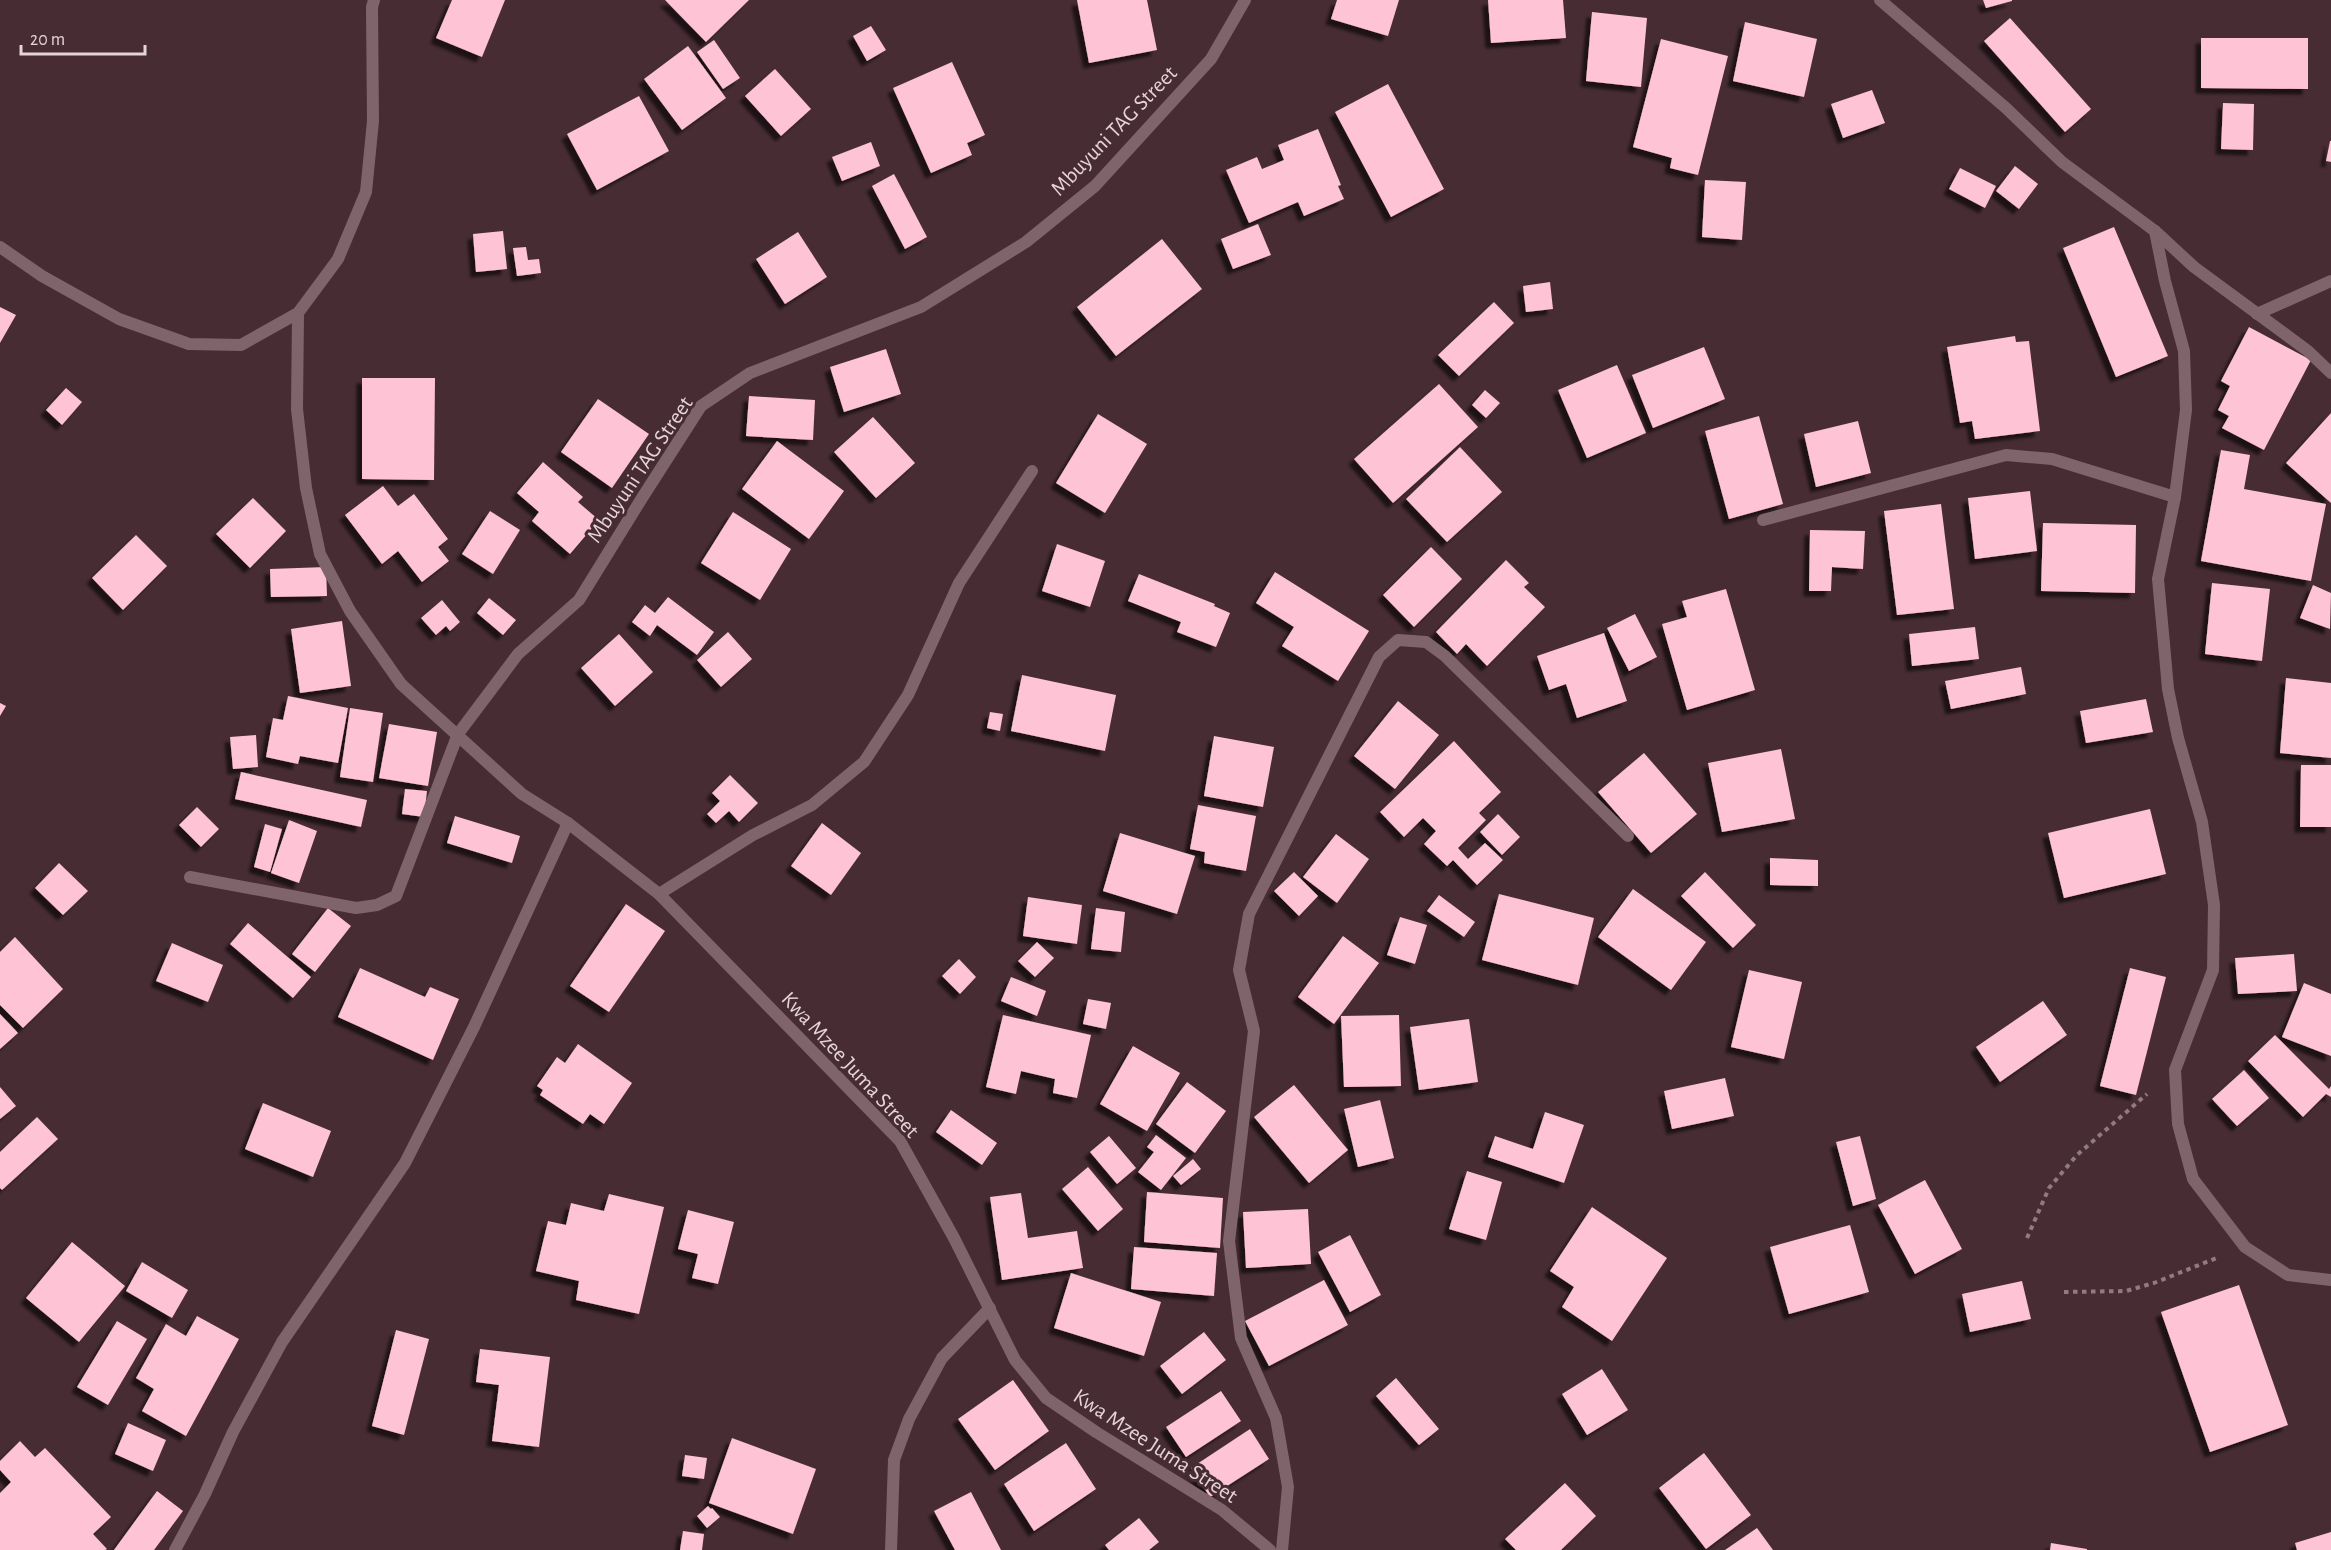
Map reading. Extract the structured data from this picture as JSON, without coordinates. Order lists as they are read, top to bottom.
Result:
{
  "streets": {
    "street": ["Mbuyuni TAG Street", "Kwa Mzee Juma Street"]
  },
  "crossings": [
    ["Mbuyuni TAG Street", "Kwa Mzee Juma Street"]
  ],
  "scale_bar": "20 m"
}
